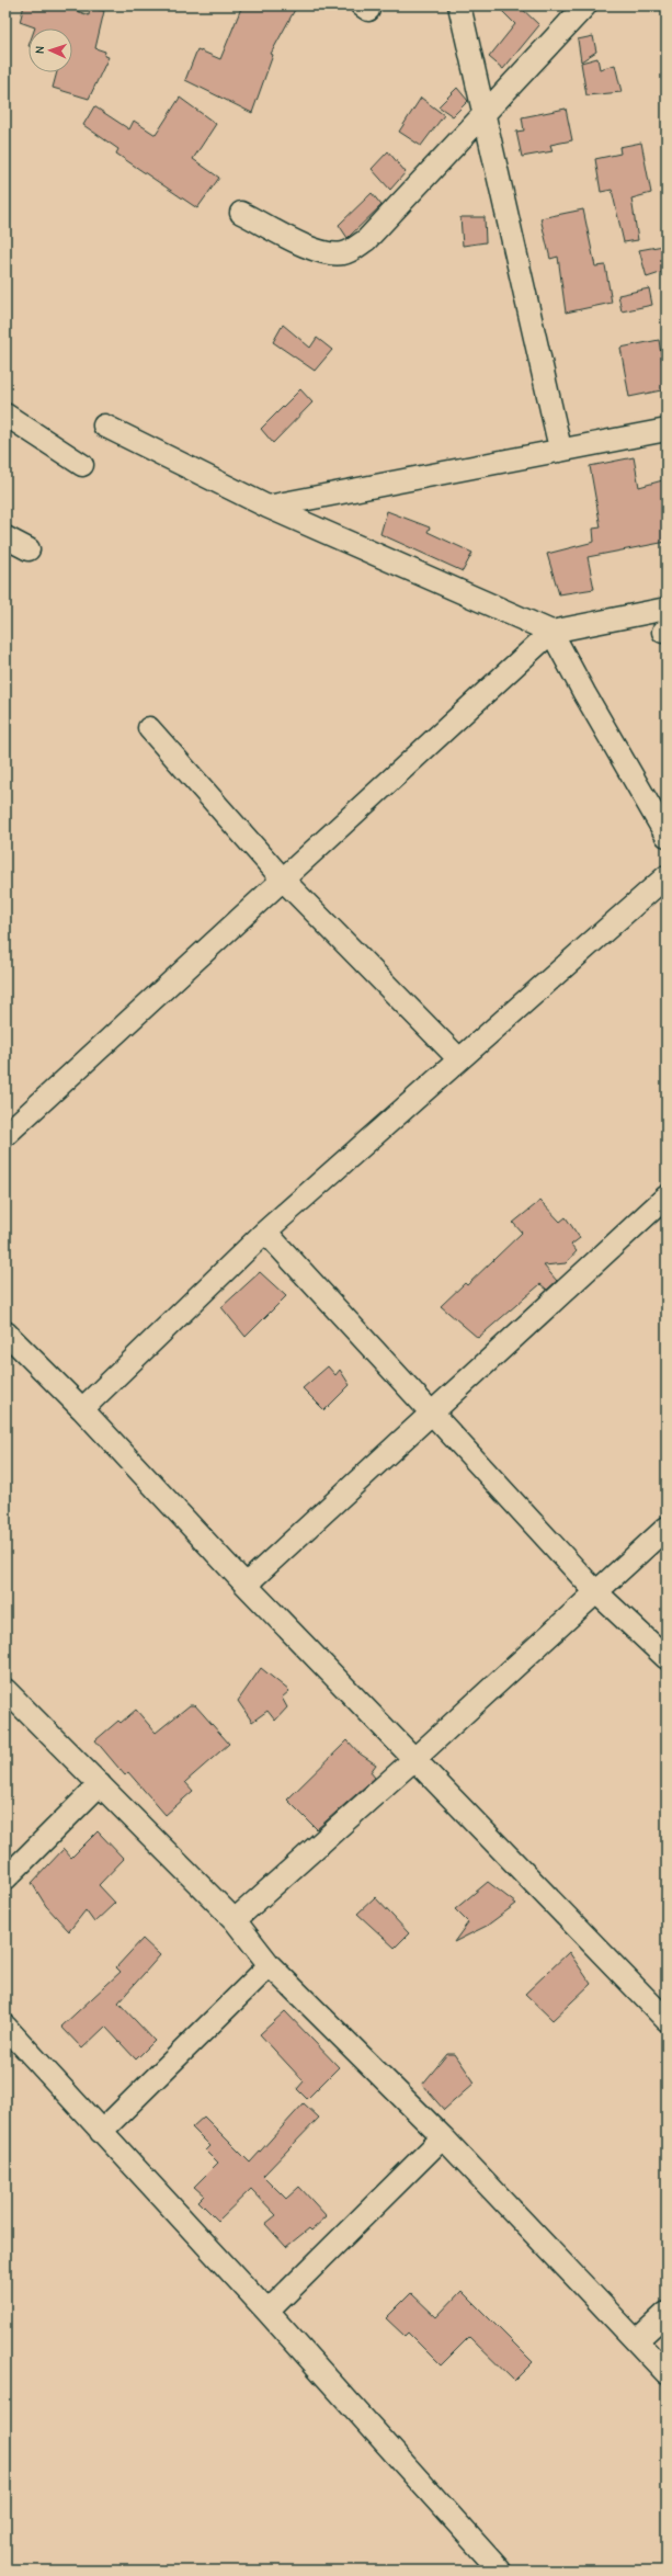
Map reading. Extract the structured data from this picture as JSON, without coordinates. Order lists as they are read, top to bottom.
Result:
{
  "north": "left"
}
